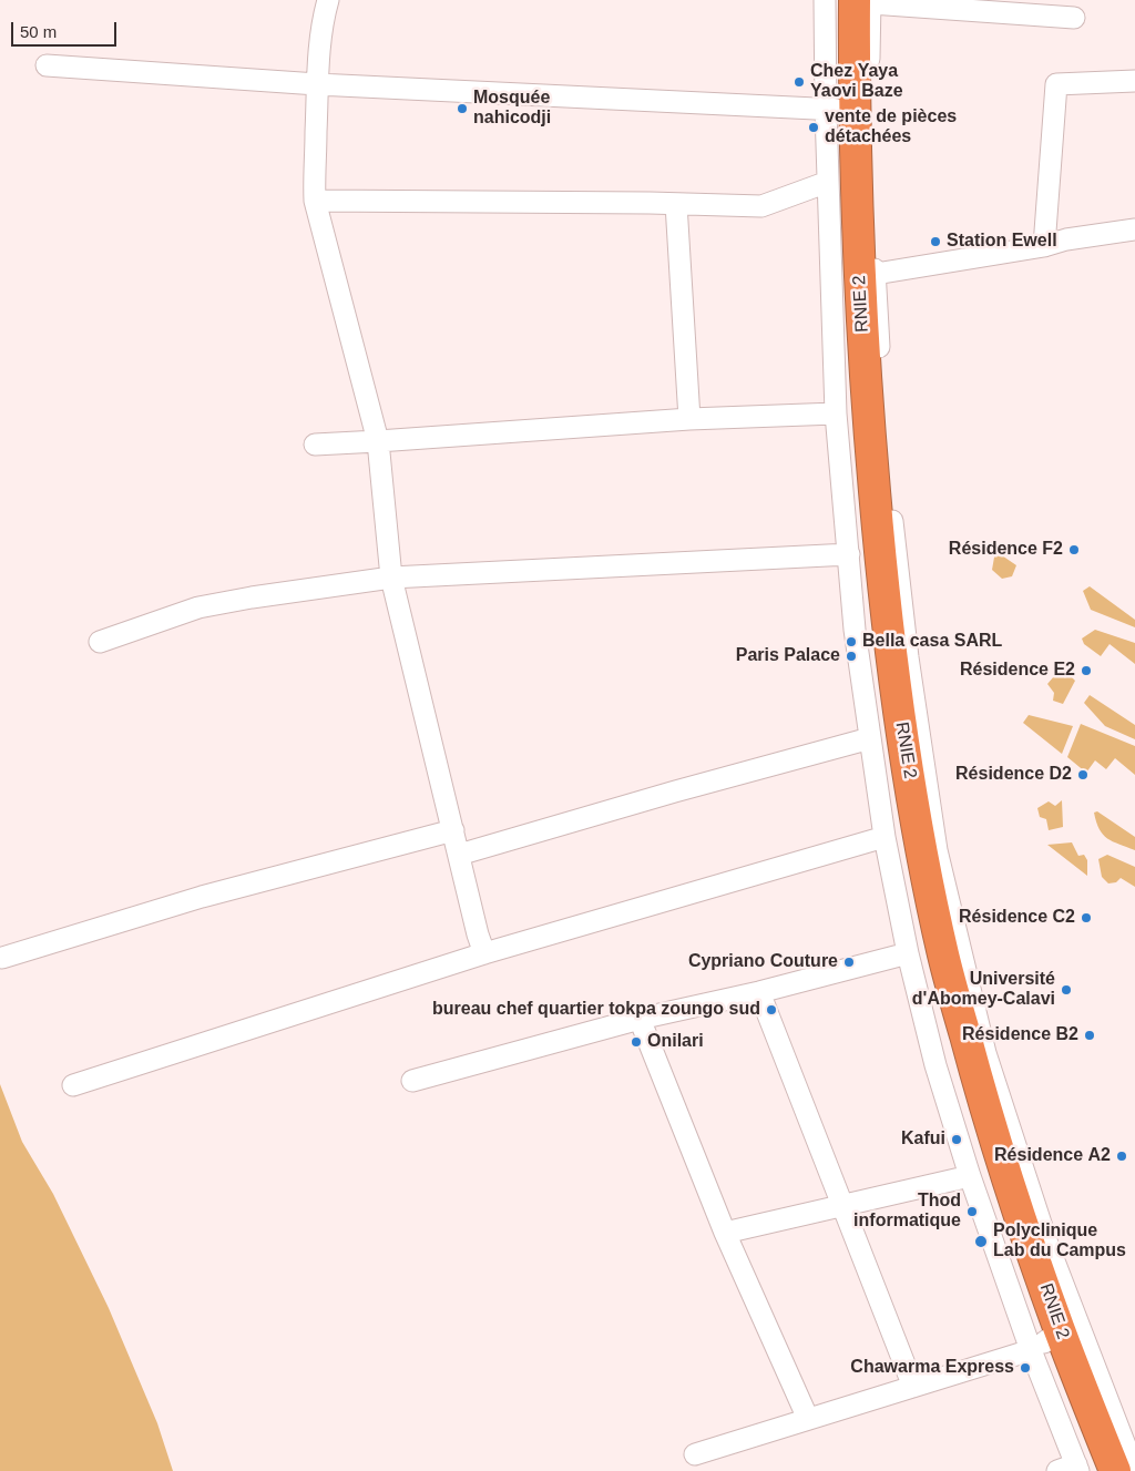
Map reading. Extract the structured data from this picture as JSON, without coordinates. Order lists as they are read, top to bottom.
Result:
{
  "streets": {
    "highway": ["RNIE 2"]
  },
  "places": [
    "Chez Yaya Yaovi Baze",
    "Mosquée nahicodji",
    "vente de pièces détachées",
    "Station Ewell",
    "Résidence F2",
    "Bella casa SARL",
    "Paris Palace",
    "Résidence E2",
    "Résidence D2",
    "Résidence C2",
    "Cypriano Couture",
    "Université d'Abomey-Calavi",
    "bureau chef quartier tokpa zoungo sud",
    "Résidence B2",
    "Onilari",
    "Kafui",
    "Résidence A2",
    "Thod informatique",
    "Polyclinique Lab du Campus",
    "Chawarma Express"
  ],
  "scale_bar": "50 m"
}
